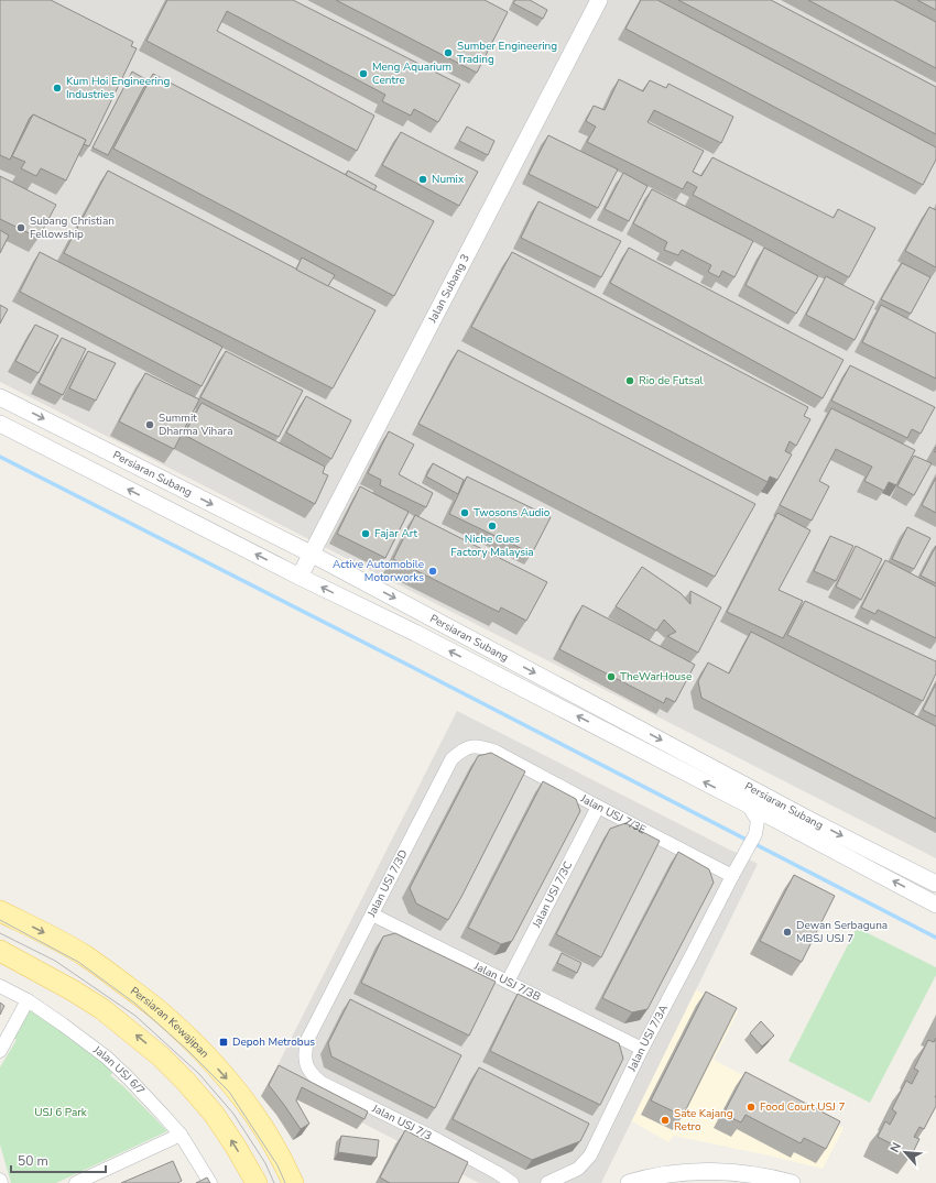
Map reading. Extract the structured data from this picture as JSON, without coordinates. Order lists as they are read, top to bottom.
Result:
{
  "streets": {
    "main road": ["Persiaran Kewajipan"],
    "street": [
      "Jalan Subang 3",
      "Persiaran Subang",
      "Jalan USJ 7/3E",
      "Jalan USJ 7/3D",
      "Jalan USJ 7/3C",
      "Jalan USJ 7/3B",
      "Jalan USJ 7/3A",
      "Jalan USJ 6/7",
      "Jalan USJ 7/3"
    ]
  },
  "crossings": [
    ["Jalan Subang 3", "Persiaran Subang"],
    ["Jalan USJ 7/3E", "Jalan USJ 7/3D"],
    ["Jalan USJ 7/3E", "Jalan USJ 7/3C"],
    ["Jalan USJ 7/3E", "Jalan USJ 7/3A"],
    ["Jalan USJ 7/3D", "Jalan USJ 7/3B"],
    ["Jalan USJ 7/3D", "Jalan USJ 7/3"],
    ["Jalan USJ 7/3C", "Jalan USJ 7/3B"],
    ["Jalan USJ 7/3B", "Jalan USJ 7/3A"]
  ],
  "parks": ["USJ 6 Park"],
  "places": {
    "other": [
      "Sumber Engineering Trading",
      "Meng Aquarium Centre",
      "Kum Hoi Engineering Industries",
      "Numix",
      "Subang Christian Fellowship",
      "Rio de Futsal",
      "Summit Dharma Vihara",
      "Twosons Audio",
      "Niche Cues Factory Malaysia",
      "Fajar Art",
      "Active Automobile Motorworks",
      "TheWarHouse",
      "Dewan Serbaguna MBSJ USJ 7",
      "Food Court USJ 7",
      "Sate Kajang Retro"
    ],
    "transit": ["Depoh Metrobus"]
  },
  "scale_bar": "50 m",
  "north": "top left"
}
